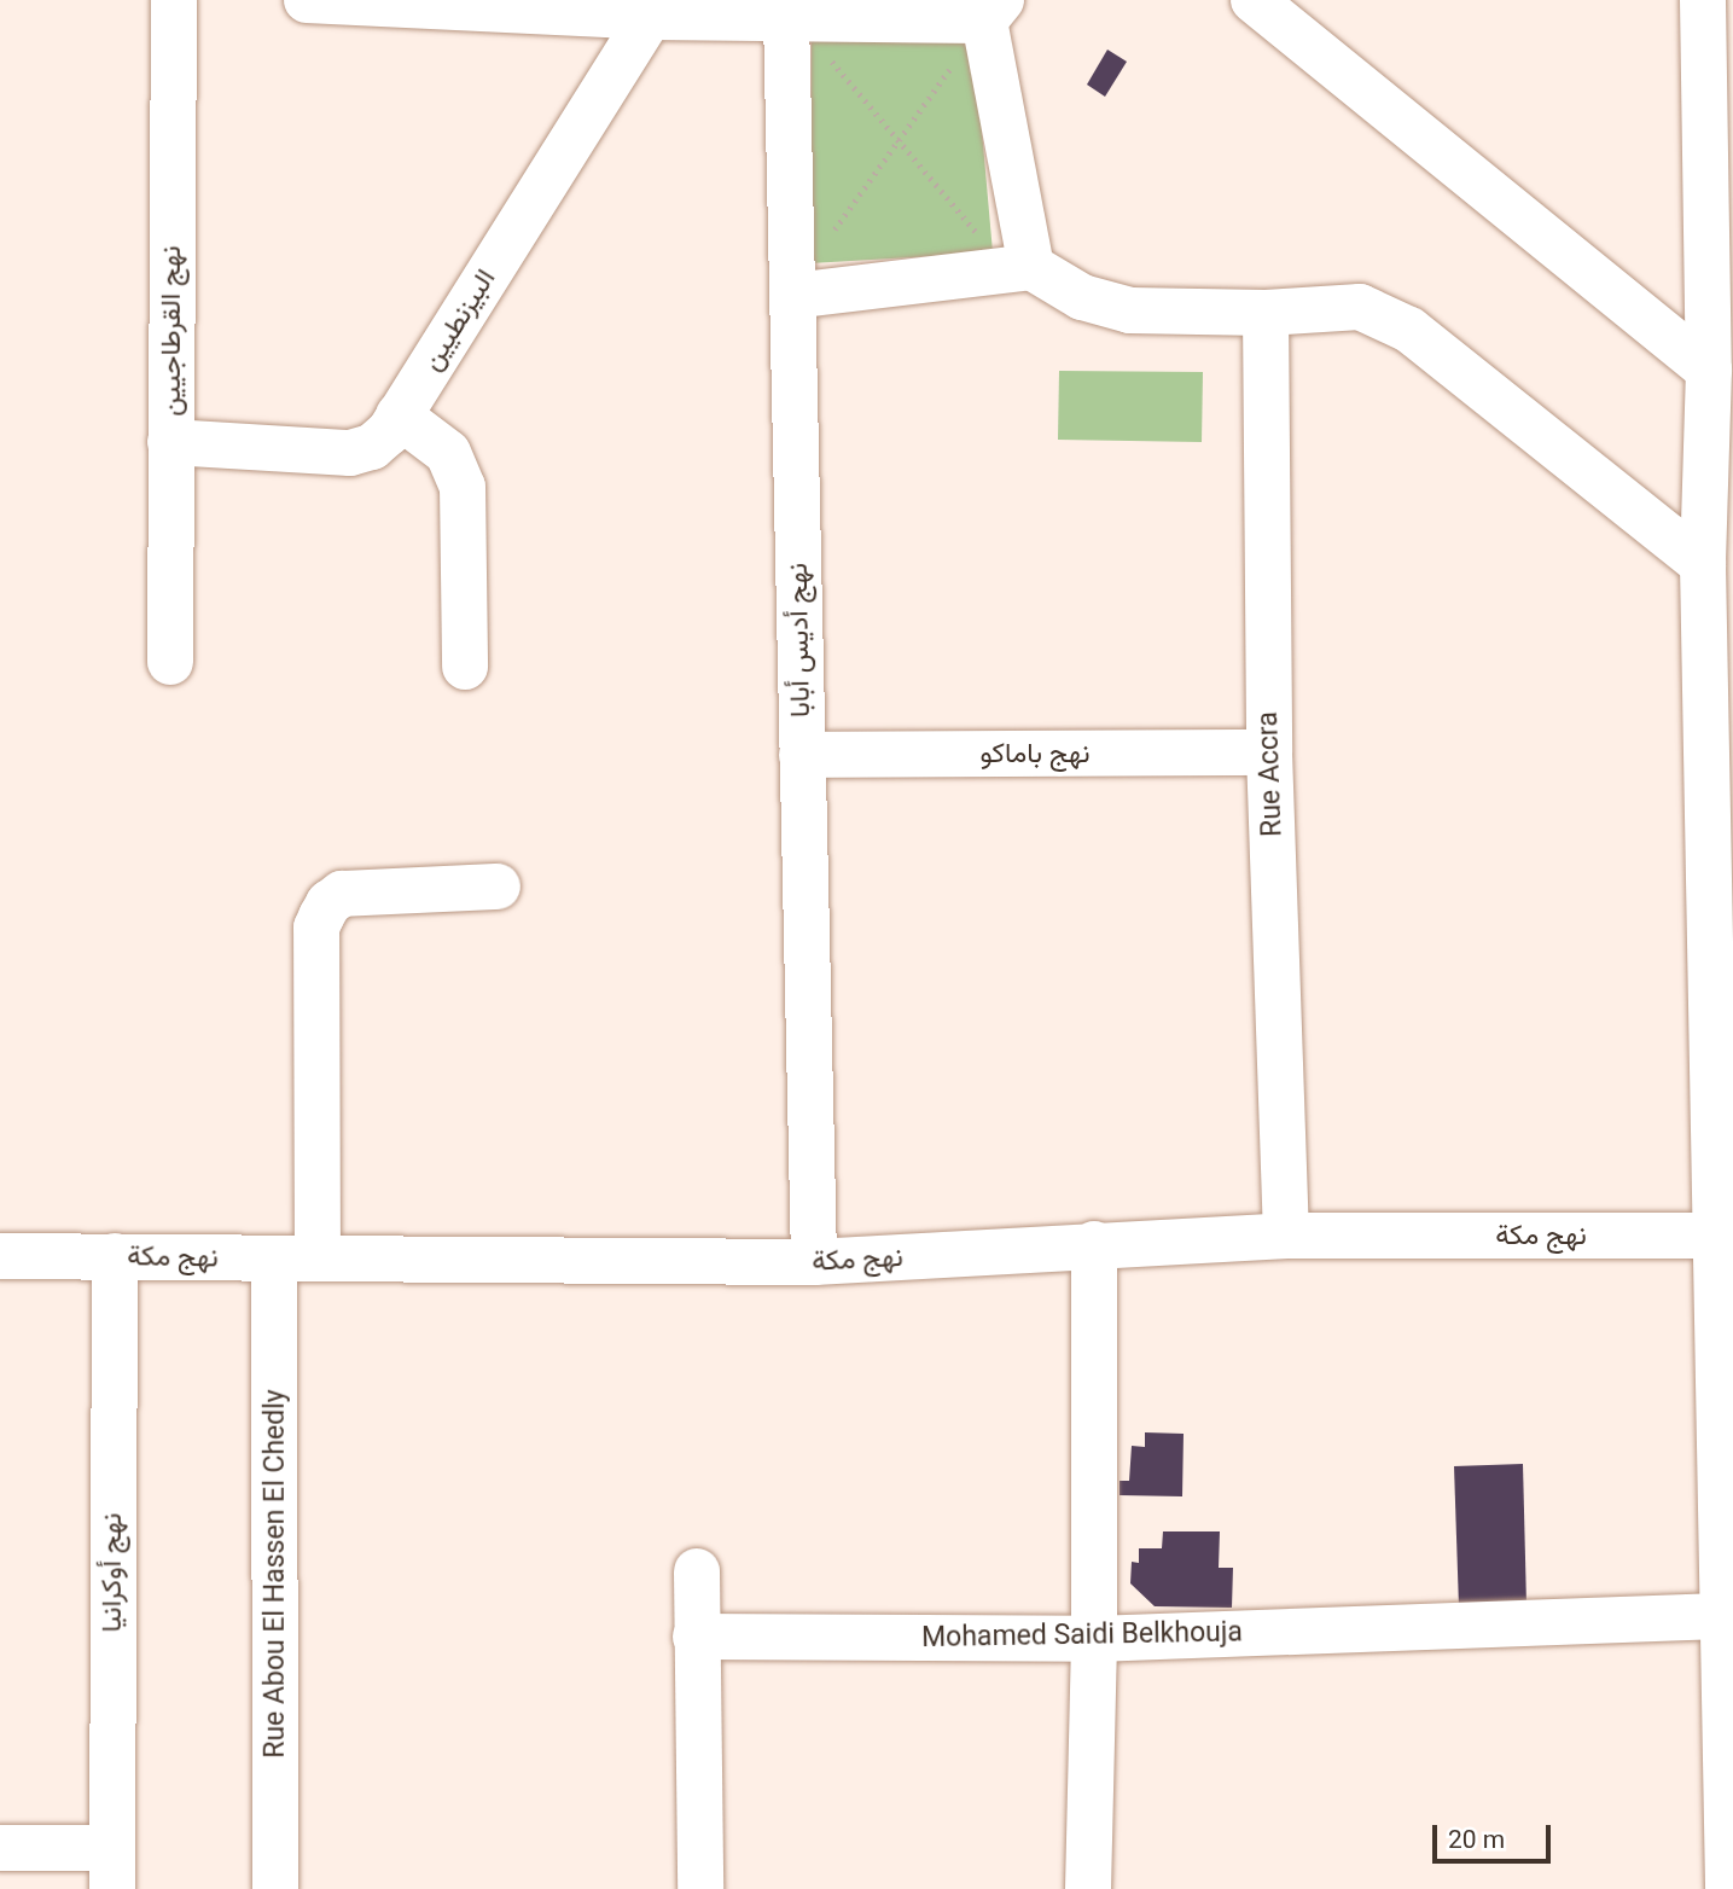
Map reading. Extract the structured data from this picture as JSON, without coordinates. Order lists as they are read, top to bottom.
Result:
{
  "streets": {
    "street": [
      "البيزنطيين",
      "نهج القرطاجيين",
      "نهج أديس أبابا",
      "نهج باماكو",
      "Rue Accra",
      "نهج مكة",
      "نهج أوكرانيا",
      "Rue Abou El Hassen El Chedly",
      "Mohamed Saidi Belkhouja"
    ]
  },
  "crossings": [
    ["البيزنطيين", "نهج القرطاجيين"],
    ["نهج أديس أبابا", "نهج باماكو"],
    ["نهج أديس أبابا", "نهج مكة"],
    ["نهج باماكو", "Rue Accra"],
    ["Rue Accra", "نهج مكة"],
    ["نهج مكة", "نهج أوكرانيا"],
    ["نهج مكة", "Rue Abou El Hassen El Chedly"]
  ],
  "scale_bar": "20 m"
}
